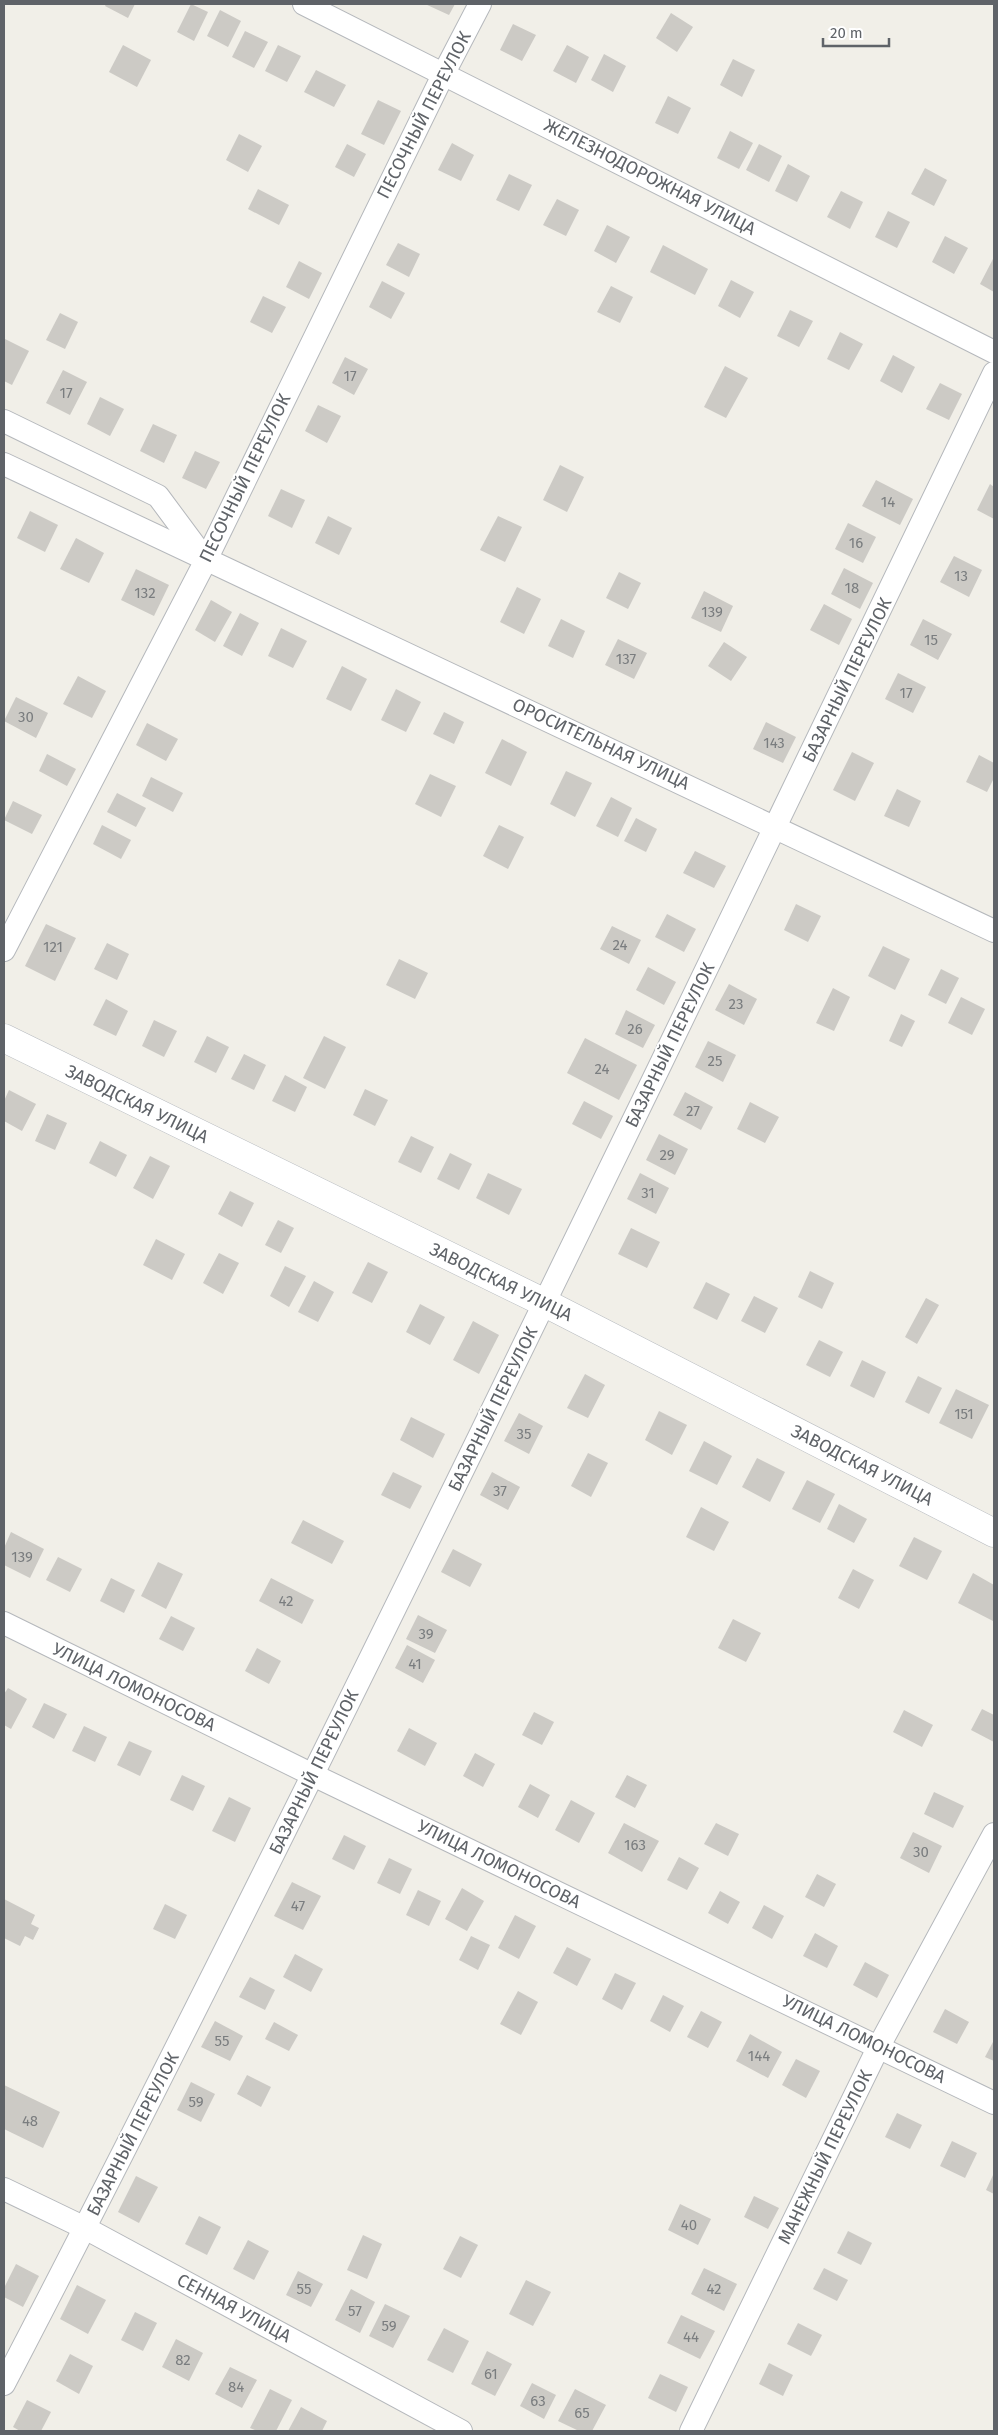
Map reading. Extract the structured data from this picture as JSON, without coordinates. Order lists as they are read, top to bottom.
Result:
{
  "streets": {
    "main road": ["ЗАВОДСКАЯ УЛИЦА"],
    "street": [
      "ПЕСОЧНЫЙ ПЕРЕУЛОК",
      "ЖЕЛЕЗНОДОРОЖНАЯ УЛИЦА",
      "БАЗАРНЫЙ ПЕРЕУЛОК",
      "ОРОСИТЕЛЬНАЯ УЛИЦА",
      "УЛИЦА ЛОМОНОСОВА",
      "МАНЕЖНЫЙ ПЕРЕУЛОК",
      "СЕННАЯ УЛИЦА"
    ]
  },
  "crossings": [
    ["ПЕСОЧНЫЙ ПЕРЕУЛОК", "ЖЕЛЕЗНОДОРОЖНАЯ УЛИЦА"],
    ["ПЕСОЧНЫЙ ПЕРЕУЛОК", "ОРОСИТЕЛЬНАЯ УЛИЦА"],
    ["БАЗАРНЫЙ ПЕРЕУЛОК", "ОРОСИТЕЛЬНАЯ УЛИЦА"],
    ["БАЗАРНЫЙ ПЕРЕУЛОК", "ЗАВОДСКАЯ УЛИЦА"],
    ["БАЗАРНЫЙ ПЕРЕУЛОК", "УЛИЦА ЛОМОНОСОВА"],
    ["БАЗАРНЫЙ ПЕРЕУЛОК", "СЕННАЯ УЛИЦА"],
    ["УЛИЦА ЛОМОНОСОВА", "МАНЕЖНЫЙ ПЕРЕУЛОК"]
  ],
  "house_numbers": [
    "17",
    "17",
    "14",
    "16",
    "13",
    "18",
    "132",
    "139",
    "15",
    "137",
    "17",
    "30",
    "143",
    "24",
    "121",
    "23",
    "26",
    "25",
    "24",
    "27",
    "29",
    "31",
    "151",
    "35",
    "37",
    "139",
    "42",
    "39",
    "41",
    "163",
    "30",
    "47",
    "55",
    "144",
    "59",
    "48",
    "40",
    "55",
    "42",
    "57",
    "59",
    "44",
    "82",
    "61",
    "84",
    "63",
    "65"
  ],
  "scale_bar": "20 m"
}
